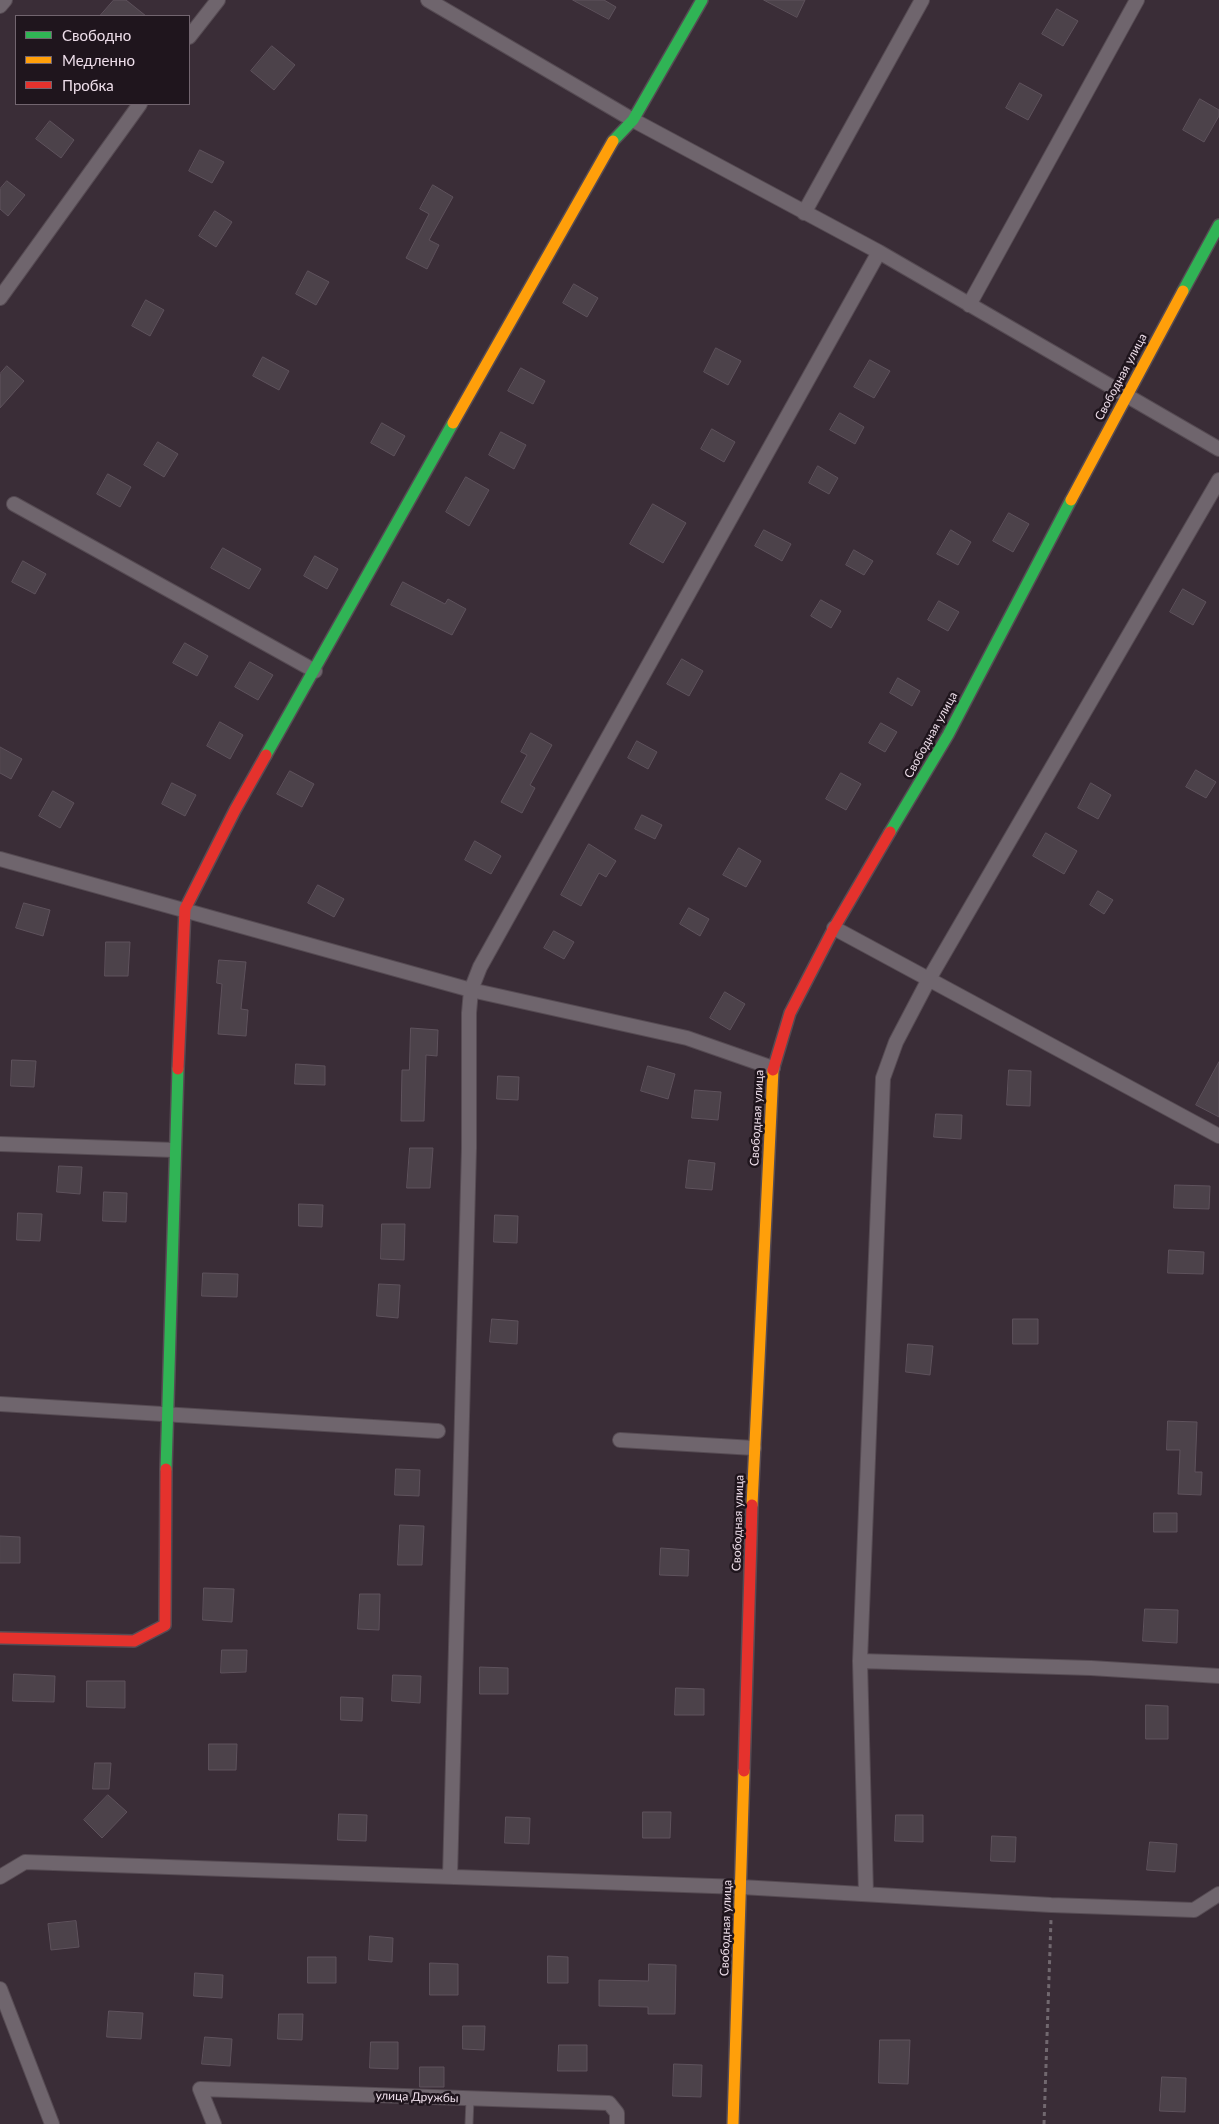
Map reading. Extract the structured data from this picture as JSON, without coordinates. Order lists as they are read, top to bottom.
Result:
{
  "streets": {
    "street": ["Свободная улица", "улица Дружбы"]
  },
  "legend": ["Свободно", "Медленно", "Пробка"]
}
